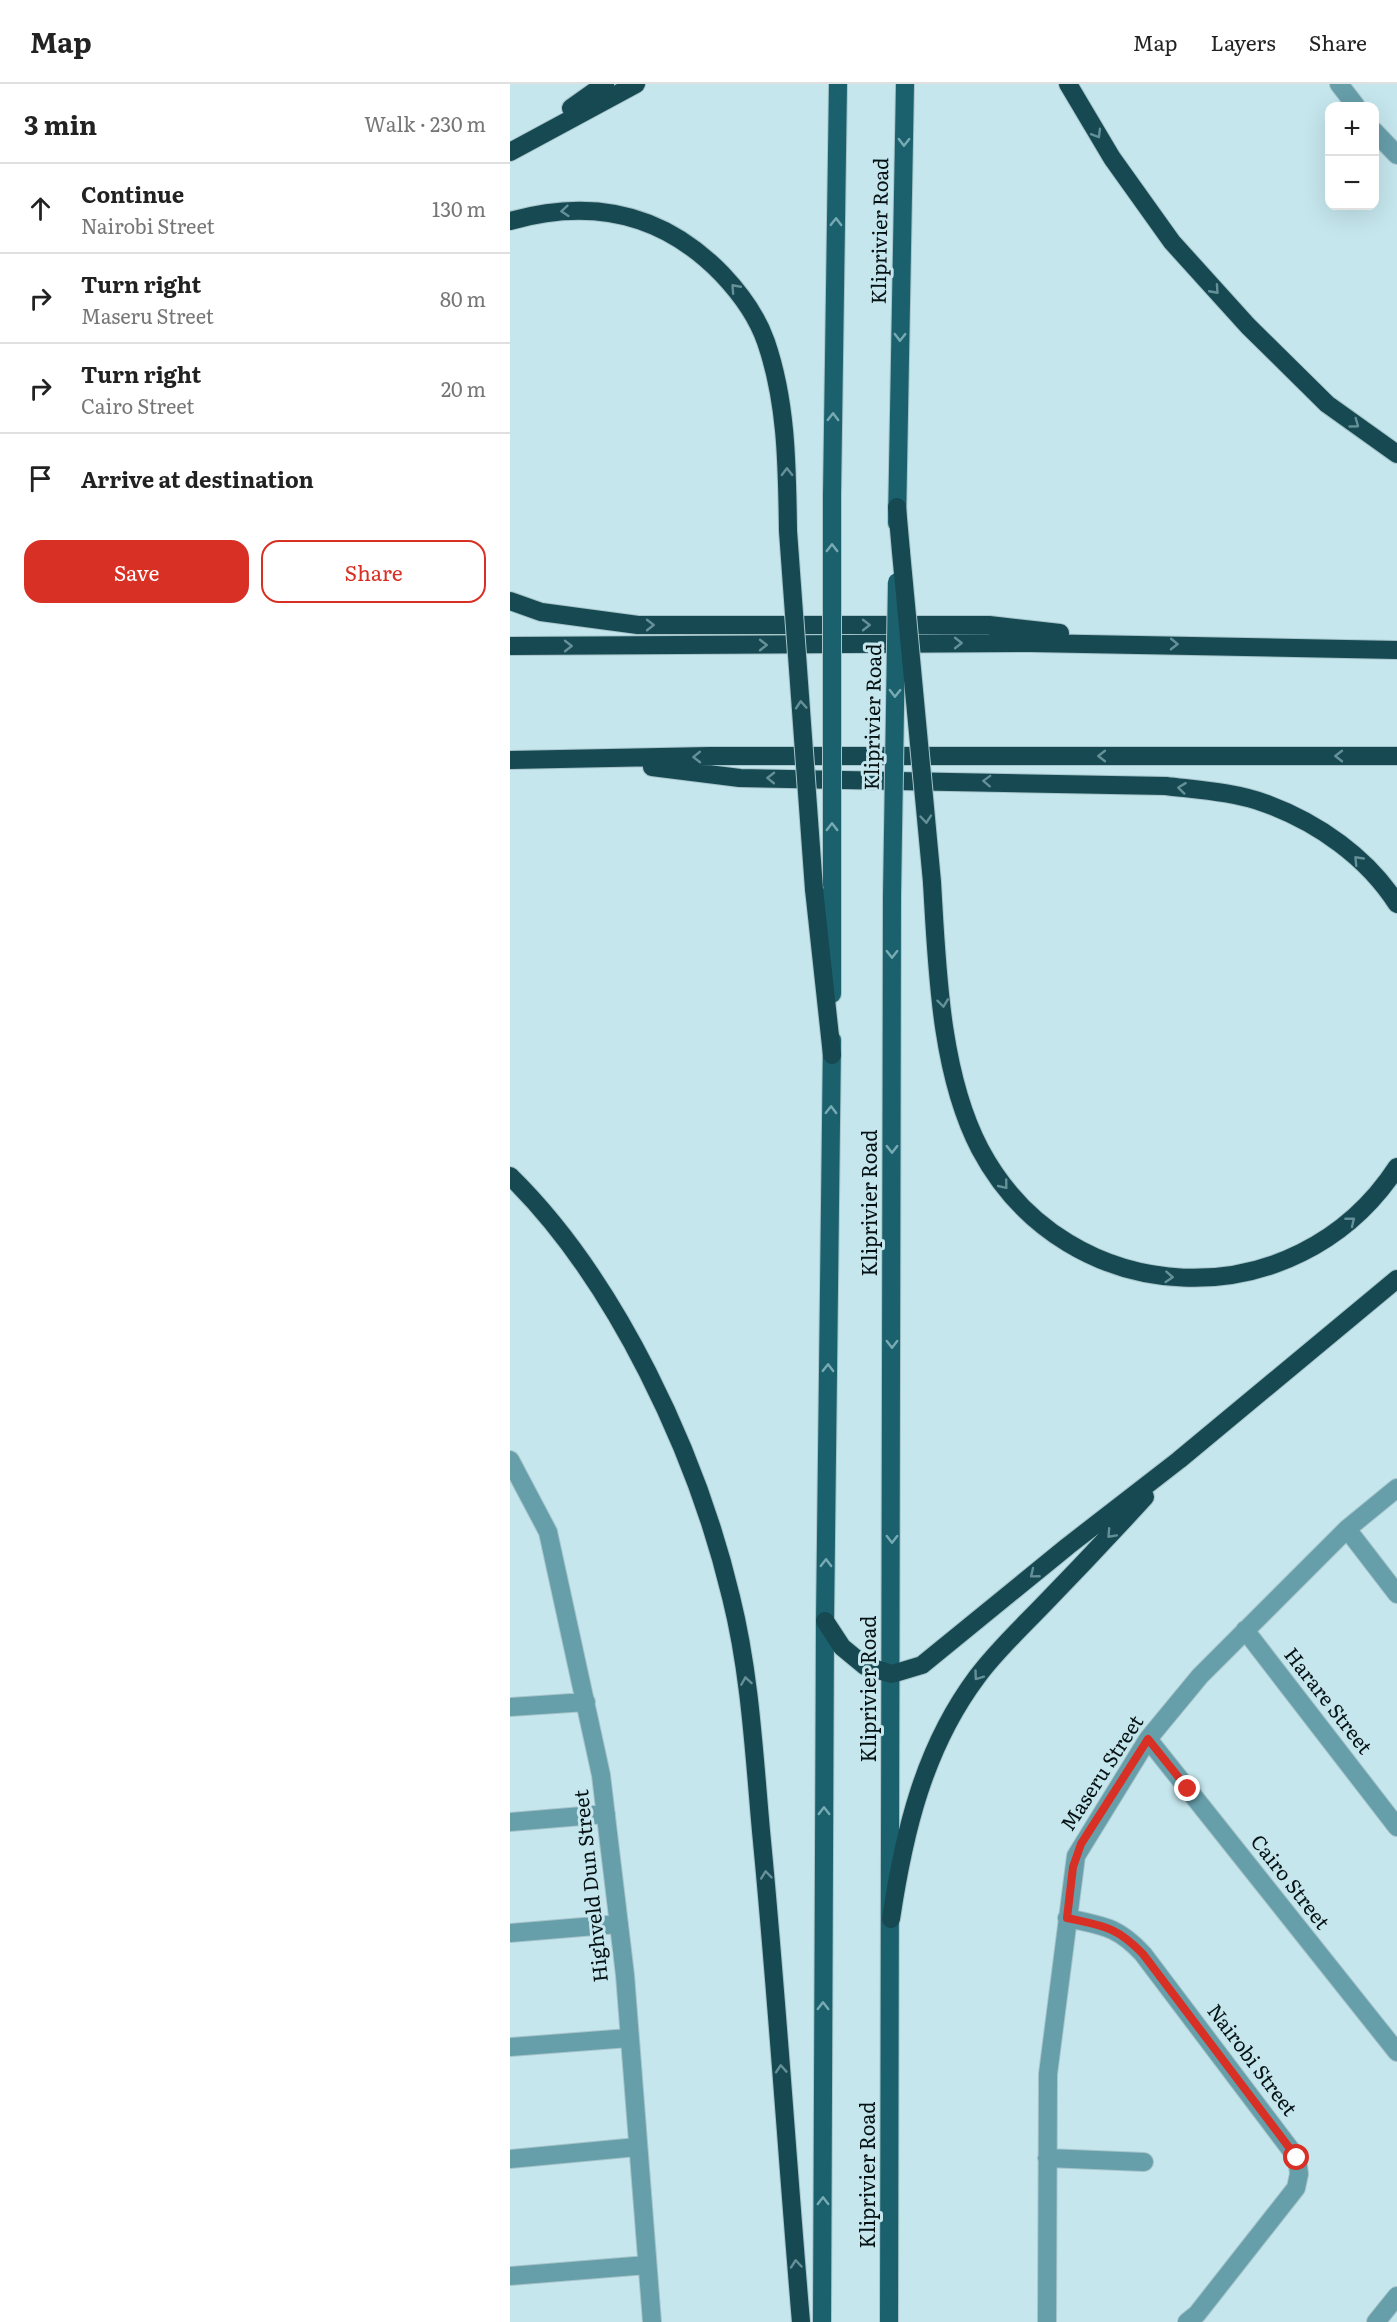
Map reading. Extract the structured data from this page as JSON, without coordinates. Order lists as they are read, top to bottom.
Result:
{
  "streets": {
    "main road": ["Kliprivier Road"],
    "street": [
      "Harare Street",
      "Maseru Street",
      "Cairo Street",
      "Highveld Dun Street",
      "Nairobi Street"
    ]
  },
  "crossings": [
    ["Harare Street", "Maseru Street"],
    ["Maseru Street", "Cairo Street"],
    ["Maseru Street", "Nairobi Street"]
  ],
  "page": {
    "header": "Map",
    "nav": ["Map", "Layers", "Share"],
    "heading": ["3 min", "Walk · 230 m"],
    "map_buttons": ["+", "−"],
    "list": [
      ["Continue", "Nairobi Street", "130 m"],
      ["Turn right", "Maseru Street", "80 m"],
      ["Turn right", "Cairo Street", "20 m"],
      "Arrive at destination"
    ],
    "buttons": ["Save", "Share"]
  }
}
